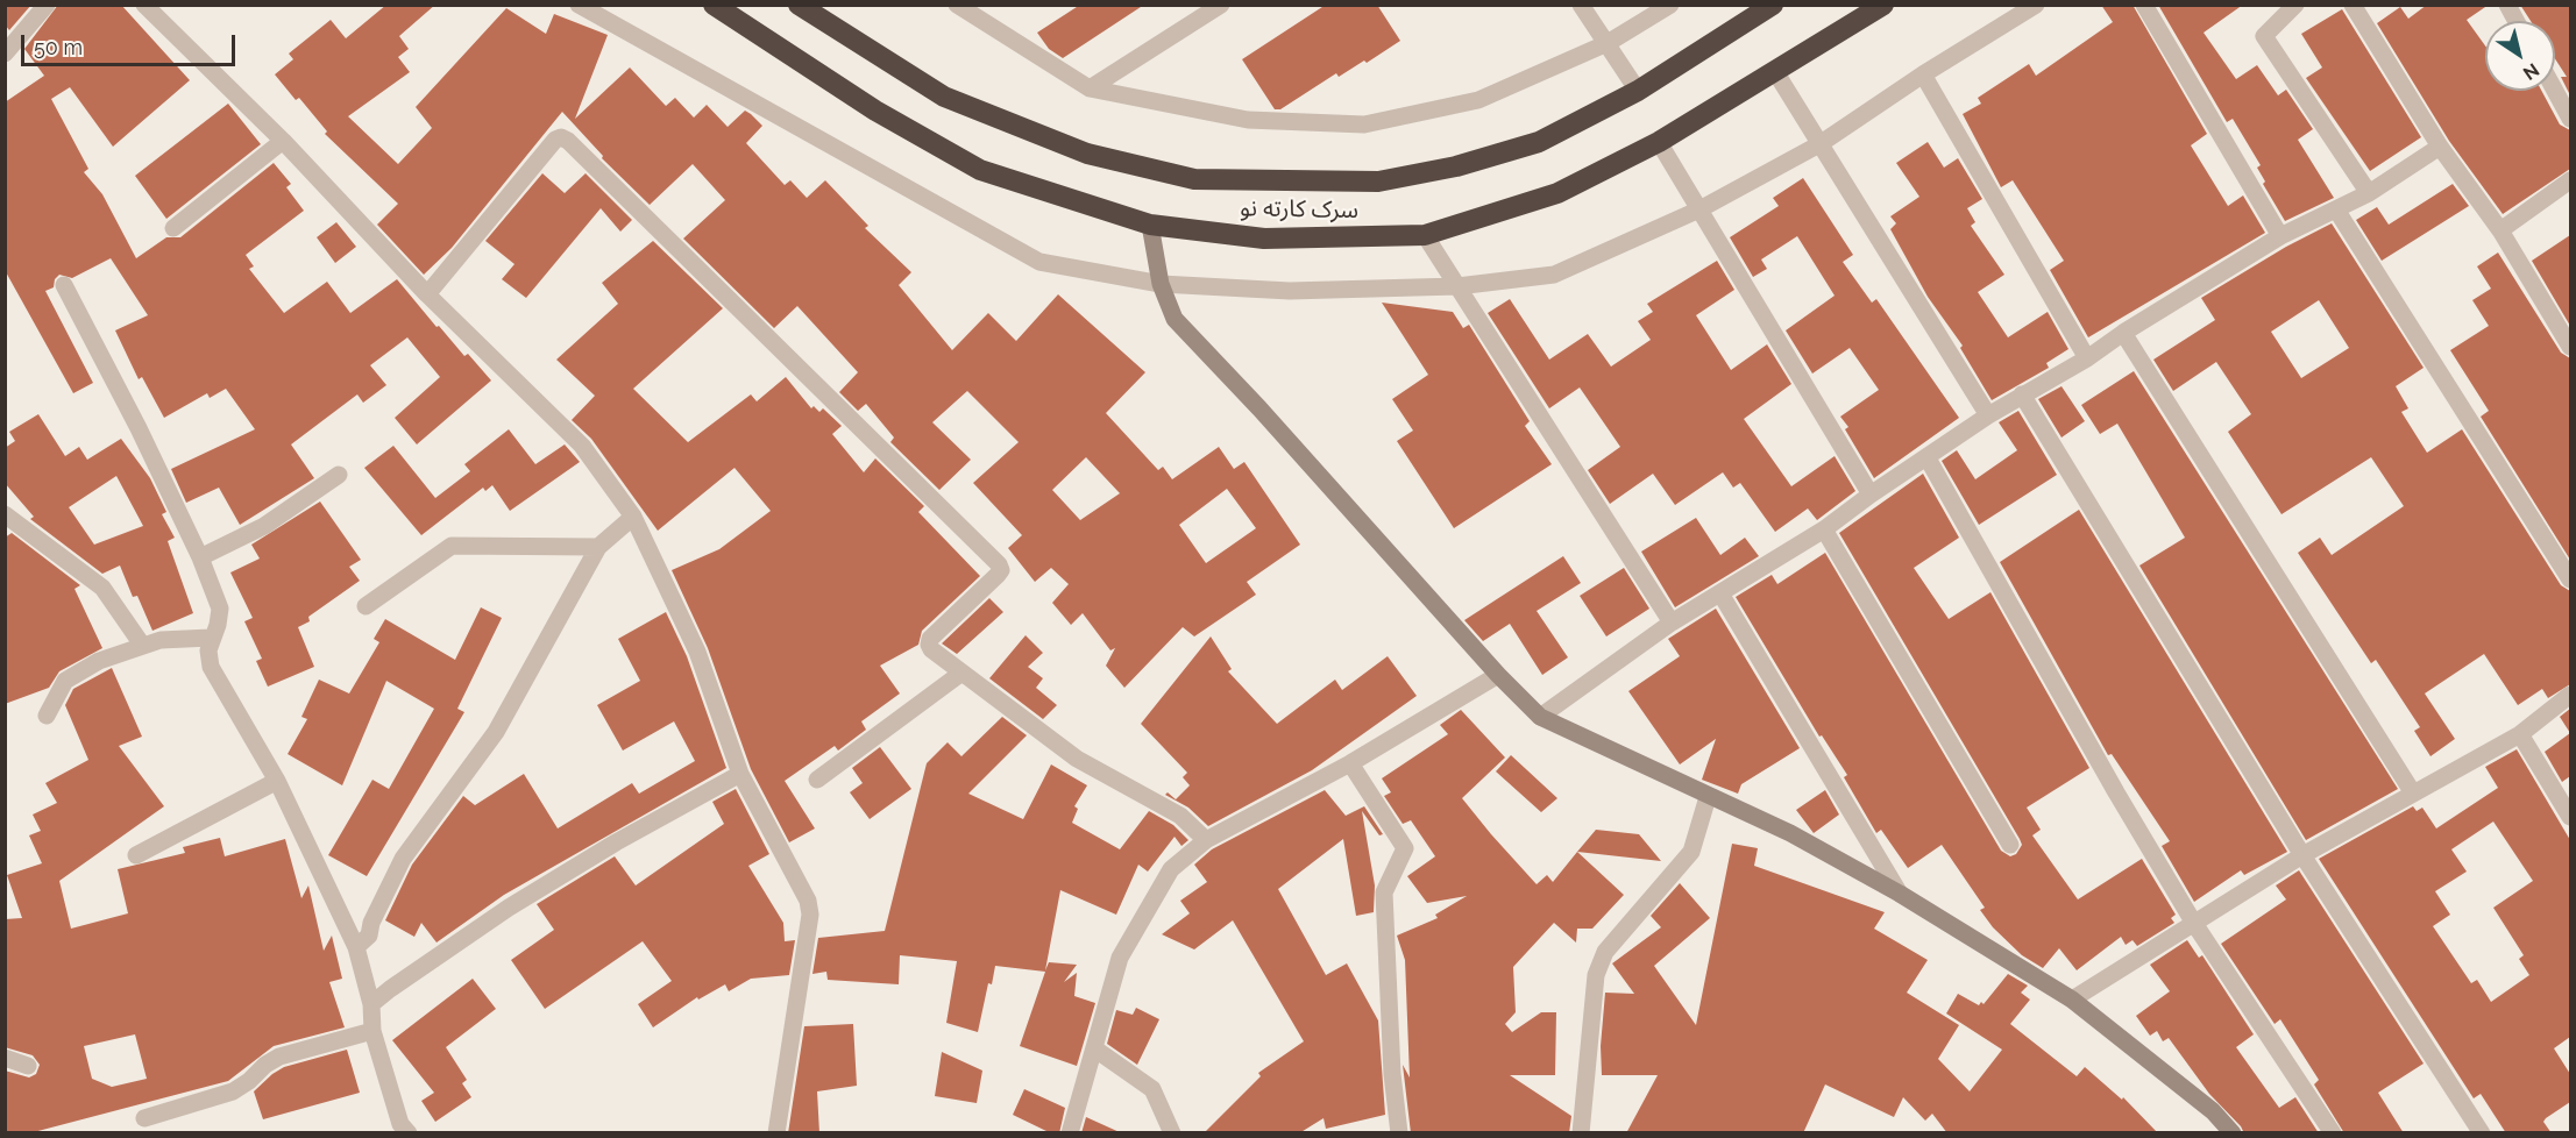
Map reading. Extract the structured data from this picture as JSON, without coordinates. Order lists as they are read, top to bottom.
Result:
{
  "streets": {
    "highway": ["سرک کارته نو"]
  },
  "scale_bar": "50 m",
  "north": "bottom right"
}
